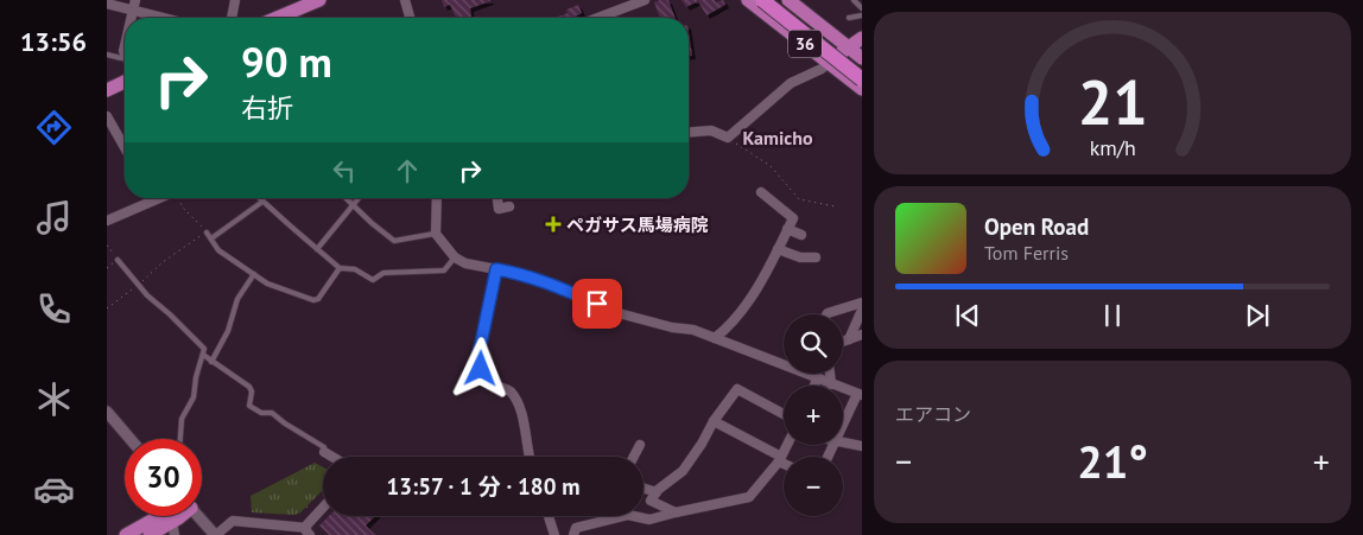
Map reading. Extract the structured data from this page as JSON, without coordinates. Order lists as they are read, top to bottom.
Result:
{
  "streets": {
    "main road": ["36"]
  },
  "districts": ["Kamicho"],
  "places": {
    "health": ["ペガサス馬場病院"]
  },
  "page": {
    "tabs": "13:56",
    "turn": ["90 m", "右折"],
    "song": ["Open Road", "Tom Ferris"],
    "map_buttons": ["+", "−"],
    "tile": "エアコン",
    "heat": ["−", "21°", "+"],
    "limit": "30",
    "trip": "13:57 · 1 分 · 180 m",
    "gauge": ["21", "km/h"]
  }
}
